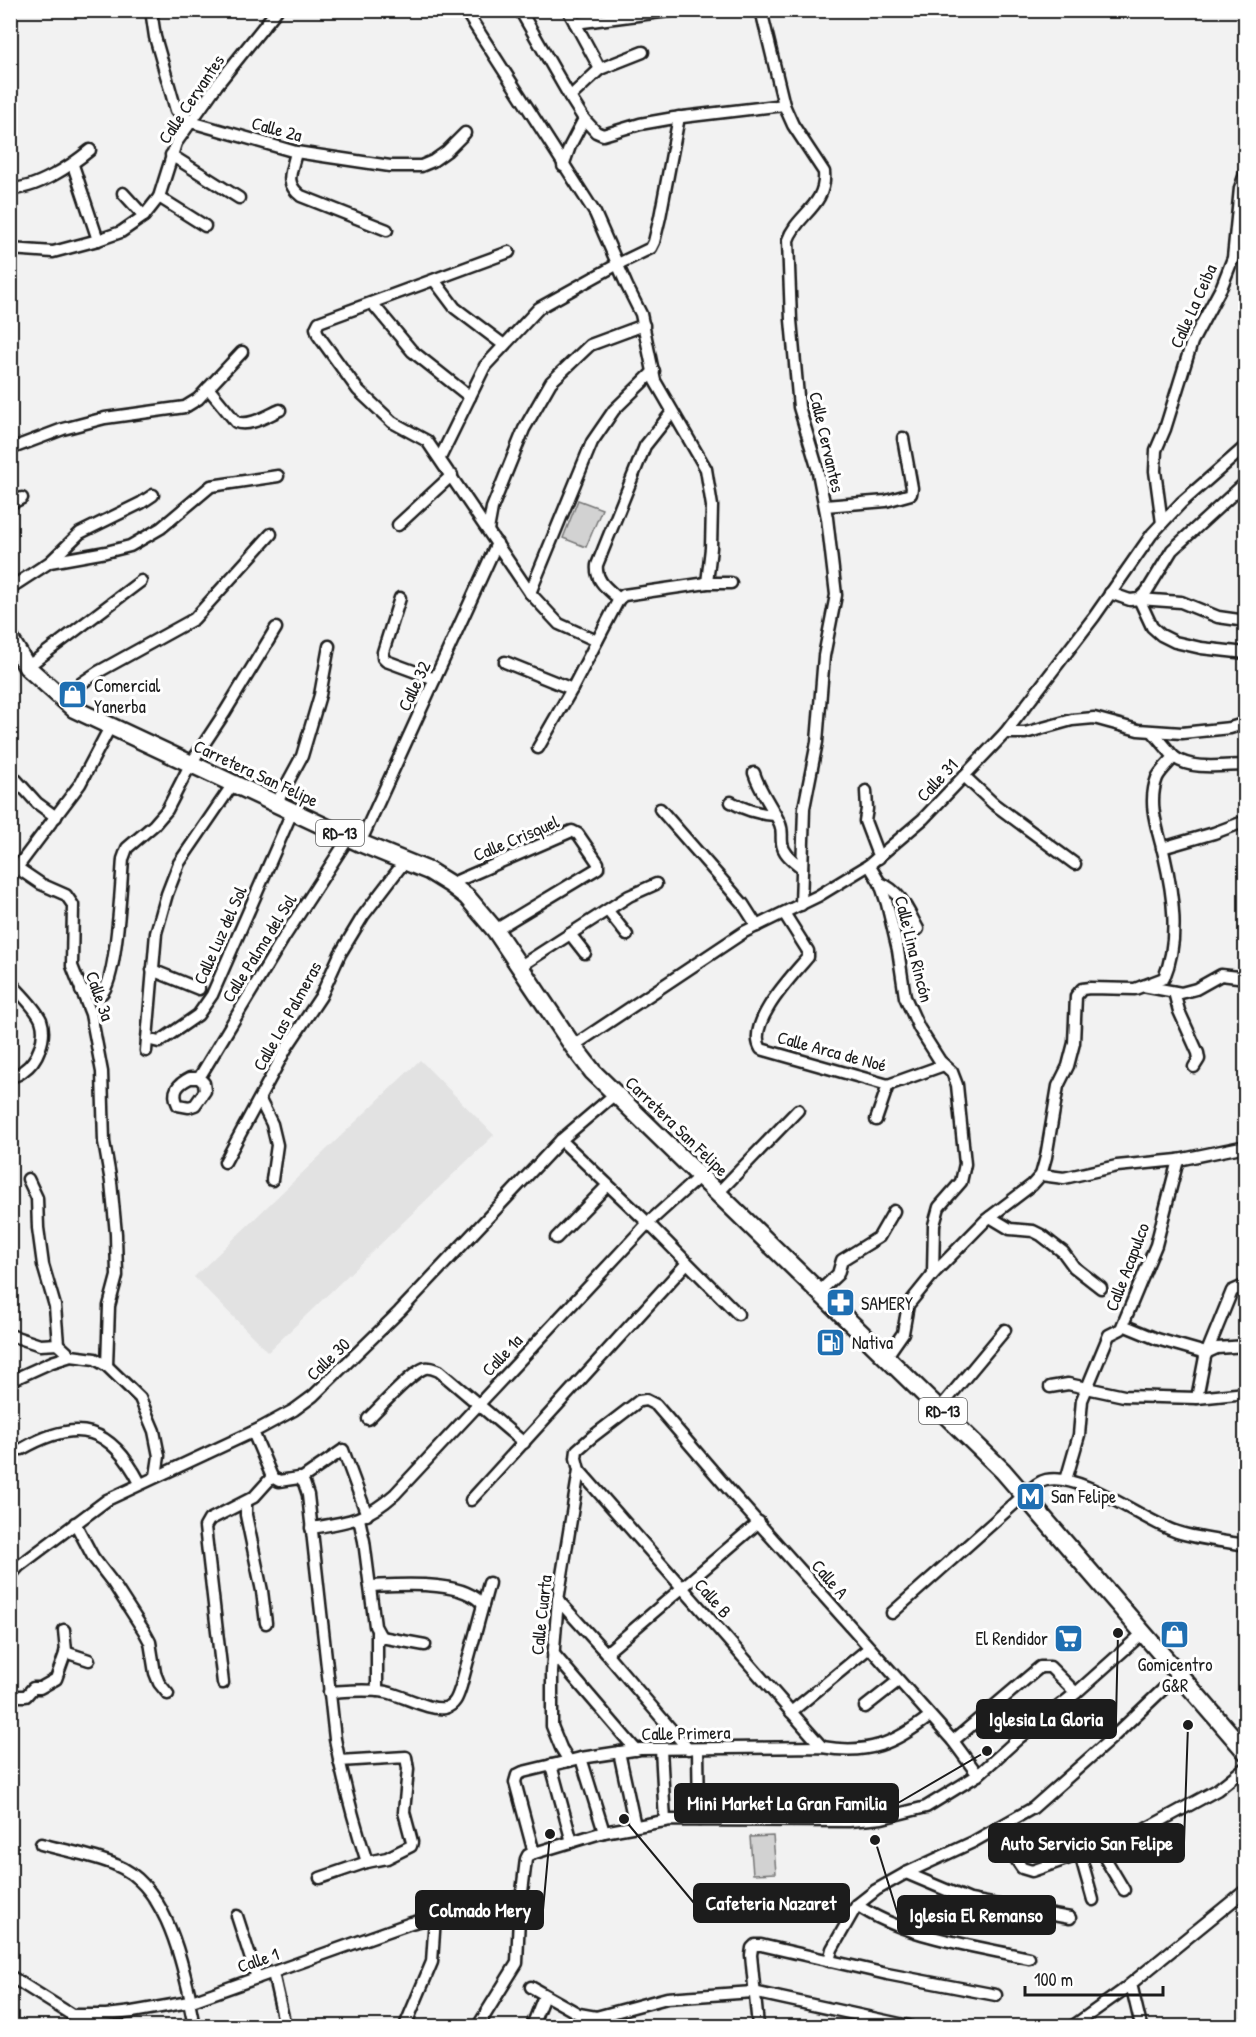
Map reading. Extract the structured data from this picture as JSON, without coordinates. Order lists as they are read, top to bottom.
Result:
{
  "streets": {
    "main road": ["Carretera San Felipe", "RD-13"],
    "street": [
      "Calle Cervantes",
      "Calle 2a",
      "Calle La Ceiba",
      "Calle 32",
      "Calle 31",
      "Calle Crisquel",
      "Calle Luz del Sol",
      "Calle Palma del Sol",
      "Calle Lina Rincón",
      "Calle 3a",
      "Calle Las Palmeras",
      "Calle Arca de Noé",
      "Calle Acapulco",
      "Calle 1a",
      "Calle 30",
      "Calle A",
      "Calle B",
      "Calle Cuarta",
      "Calle Primera",
      "Calle 1"
    ]
  },
  "crossings": [
    ["Calle Cervantes", "Calle 2a"],
    ["Calle Cervantes", "Calle 31"],
    ["Calle La Ceiba", "Calle 31"],
    ["Calle 32", "Carretera San Felipe"],
    ["Calle 32", "Calle Palma del Sol"],
    ["Carretera San Felipe", "Calle 31"],
    ["Carretera San Felipe", "Calle Crisquel"],
    ["Carretera San Felipe", "Calle Luz del Sol"],
    ["Carretera San Felipe", "Calle Palma del Sol"],
    ["Carretera San Felipe", "Calle Las Palmeras"],
    ["Carretera San Felipe", "Calle 1a"],
    ["Carretera San Felipe", "Calle 30"],
    ["Calle 31", "Calle Lina Rincón"],
    ["Calle 31", "Calle Arca de Noé"],
    ["Calle Lina Rincón", "Calle Arca de Noé"],
    ["Calle A", "Calle Cuarta"],
    ["Calle A", "Calle Primera"],
    ["Calle B", "Calle Cuarta"],
    ["Calle B", "Calle Primera"],
    ["Calle Cuarta", "Calle Primera"]
  ],
  "places": {
    "shop": ["Comercial Yanerba", "Gomicentro G&R"],
    "pharmacy": ["SAMERY"],
    "fuel station": ["Nativa"],
    "metro station": ["San Felipe"],
    "other": [
      "Iglesia La Gloria",
      "Auto Servicio San Felipe",
      "Mini Market La Gran Familia",
      "Cafeteria Nazaret",
      "Colmado Mery",
      "Iglesia El Remanso"
    ],
    "supermarket": ["El Rendidor"]
  },
  "scale_bar": "100 m"
}
